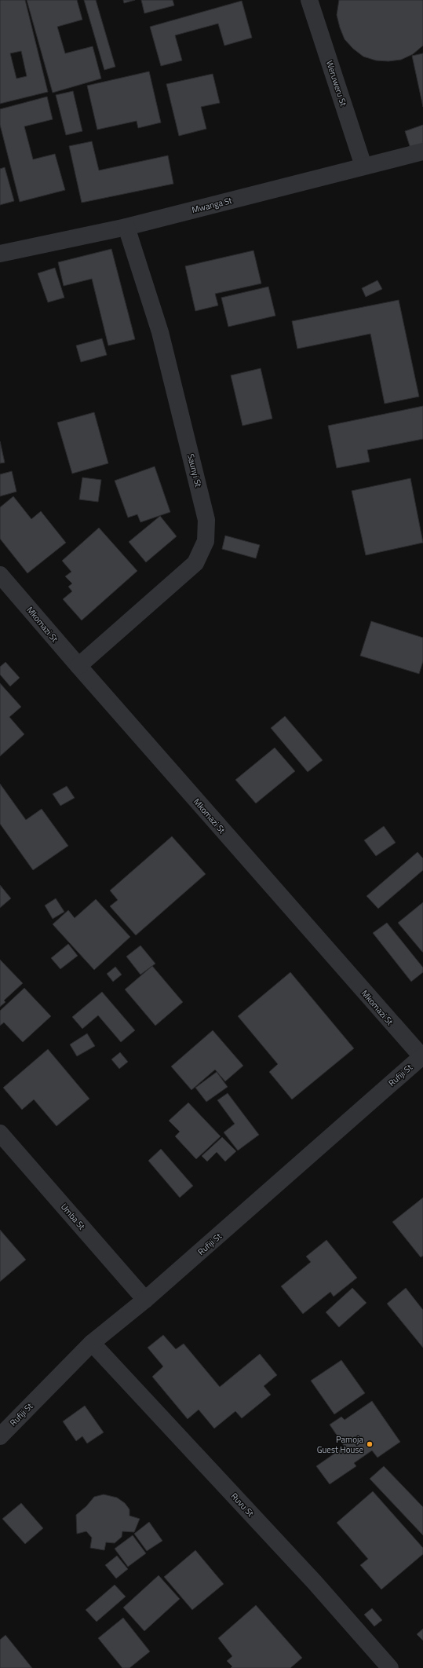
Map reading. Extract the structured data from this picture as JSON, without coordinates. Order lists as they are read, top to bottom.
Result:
{
  "streets": {
    "street": [
      "Weruweru St",
      "Mwanga St",
      "Saunyi St",
      "Mkomazi St",
      "Rufiji St",
      "Umba St",
      "Ruvu St"
    ]
  },
  "crossings": [
    ["Weruweru St", "Mwanga St"],
    ["Mwanga St", "Saunyi St"],
    ["Saunyi St", "Mkomazi St"],
    ["Mkomazi St", "Rufiji St"],
    ["Rufiji St", "Umba St"],
    ["Rufiji St", "Ruvu St"]
  ],
  "places": ["Pamoja Guest House"]
}
